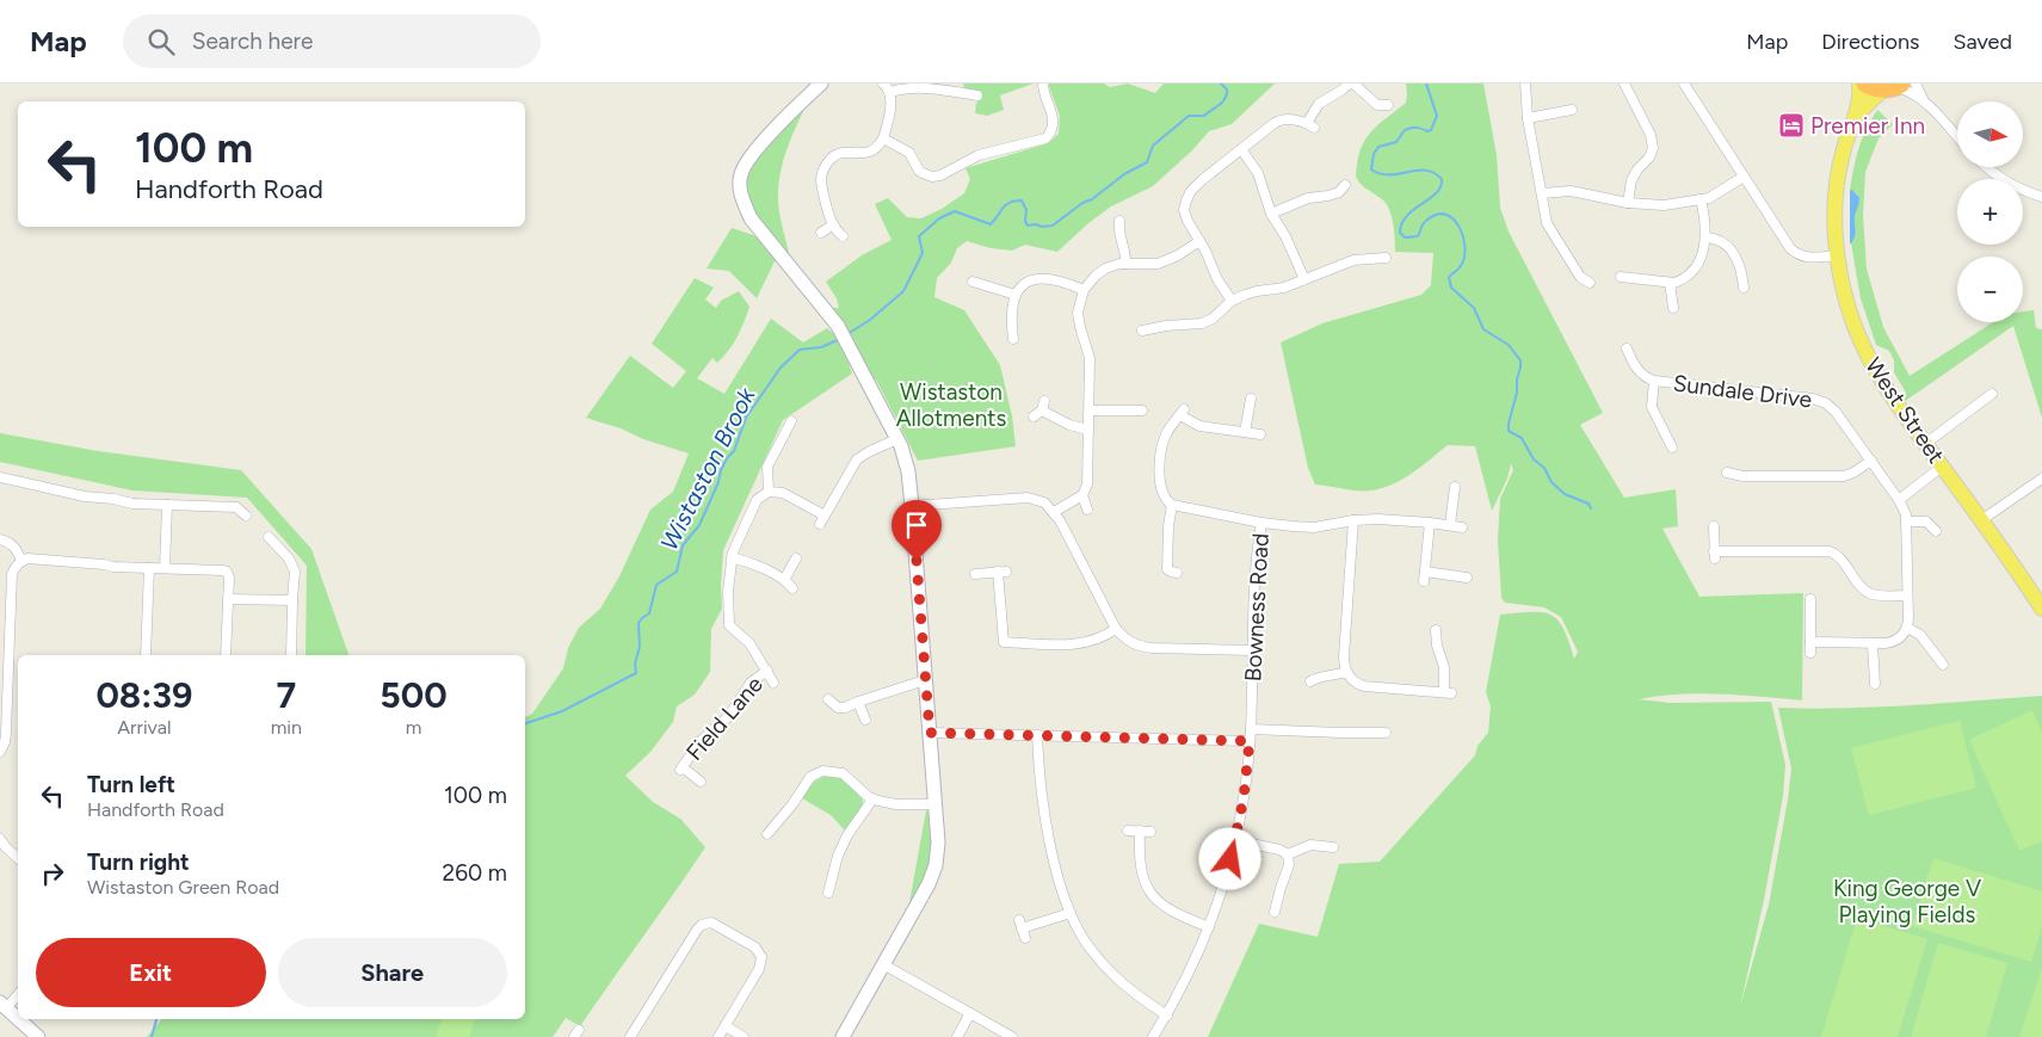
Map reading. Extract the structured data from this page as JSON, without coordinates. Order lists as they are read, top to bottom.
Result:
{
  "streets": {
    "main road": ["West Street"],
    "street": ["Sundale Drive", "Bowness Road", "Field Lane"]
  },
  "water": ["Wistaston Brook"],
  "parks": ["Wistaston Allotments", "King George V Playing Fields"],
  "places": {
    "hotel": ["Premier Inn"]
  },
  "north": "right",
  "page": {
    "header": "Map",
    "search": "Search here",
    "nav": ["Map", "Directions", "Saved"],
    "map_buttons": ["+", "−"],
    "turn": ["100 m", "Handforth Road"],
    "eta": [
      "08:39",
      "Arrival",
      "7",
      "min",
      "500",
      "m"
    ],
    "list": [
      {
        "name": "Turn left",
        "note": "Handforth Road",
        "value": "100 m"
      },
      {
        "name": "Turn right",
        "note": "Wistaston Green Road",
        "value": "260 m"
      }
    ],
    "buttons": ["Exit", "Share"]
  }
}
